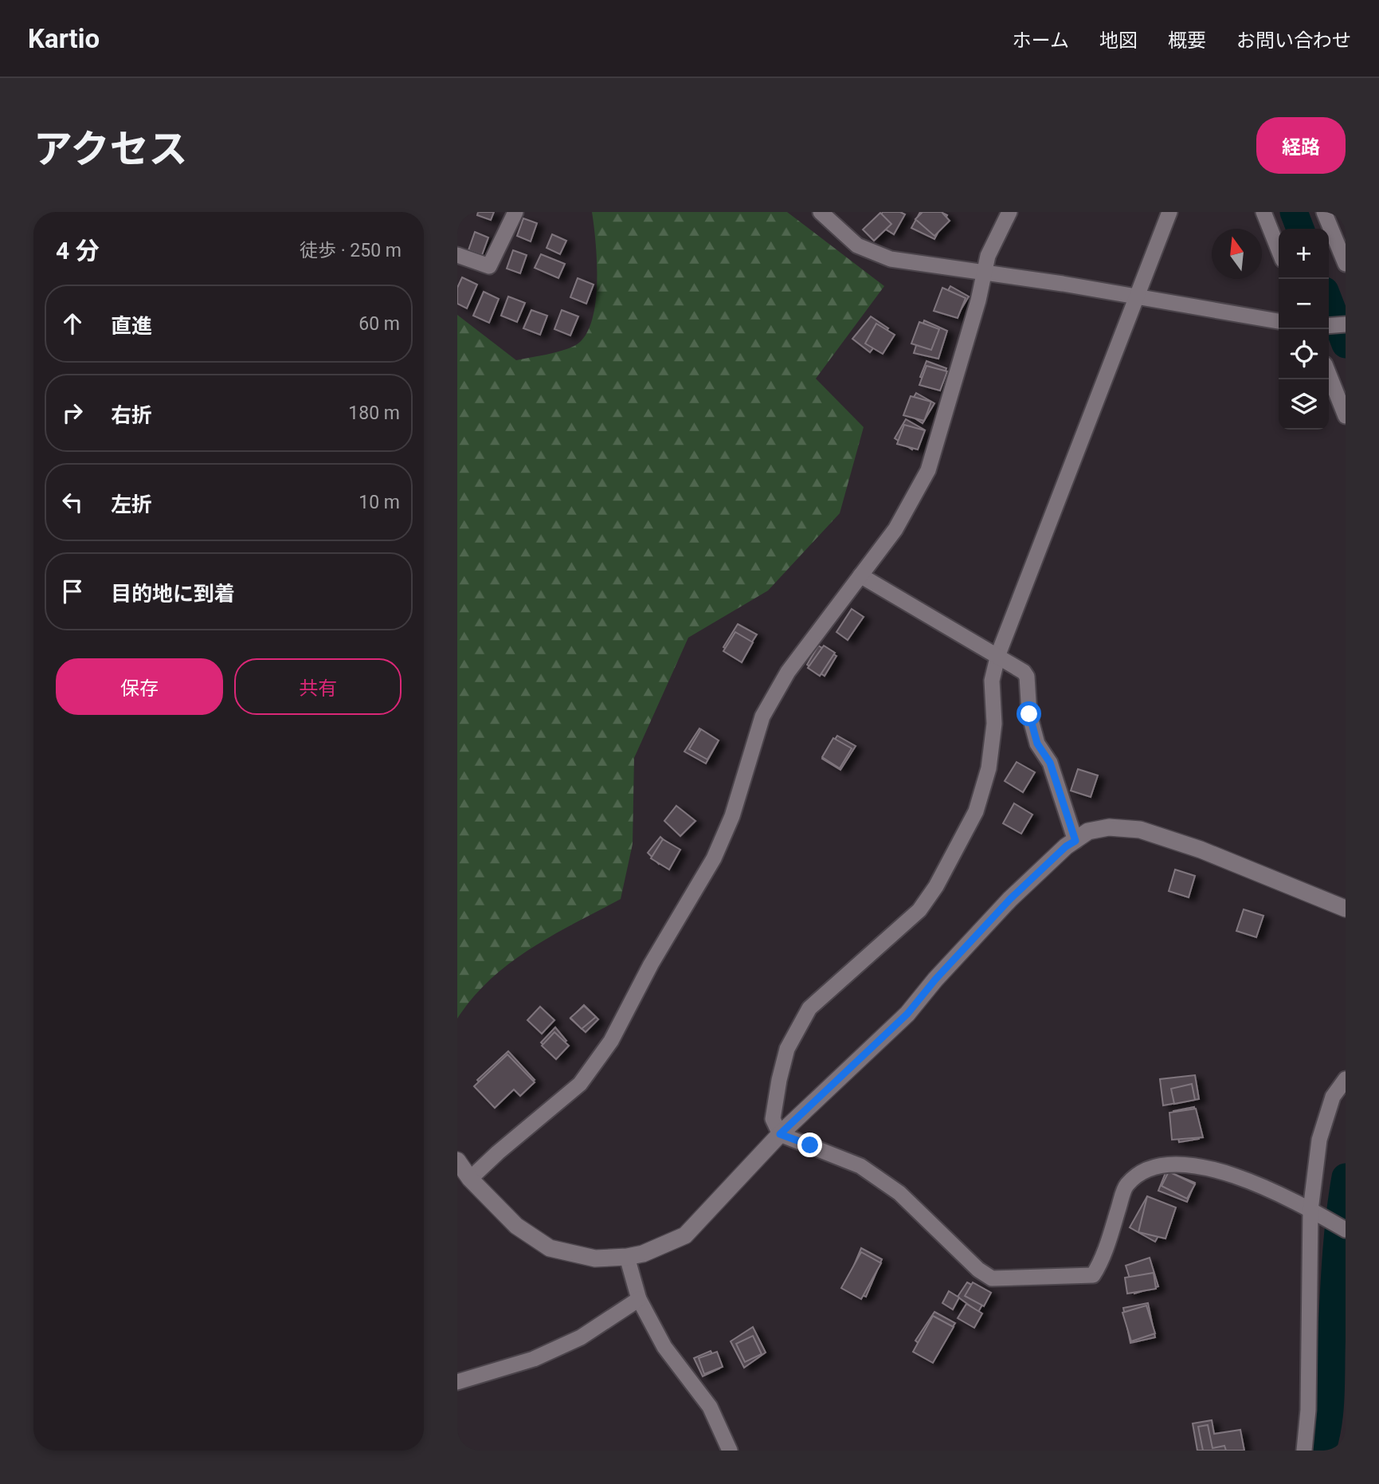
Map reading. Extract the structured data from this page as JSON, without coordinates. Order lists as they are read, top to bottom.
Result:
{
  "north": "top",
  "page": {
    "header": "Kartio",
    "nav": [
      "ホーム",
      "地図",
      "概要",
      "お問い合わせ"
    ],
    "title": "アクセス",
    "buttons": [
      "経路",
      ["保存", "共有"]
    ],
    "heading": ["4 分", "徒歩 · 250 m"],
    "map_buttons": ["+", "−"],
    "list": [
      ["直進", "60 m"],
      ["右折", "180 m"],
      ["左折", "10 m"],
      "目的地に到着"
    ]
  }
}
